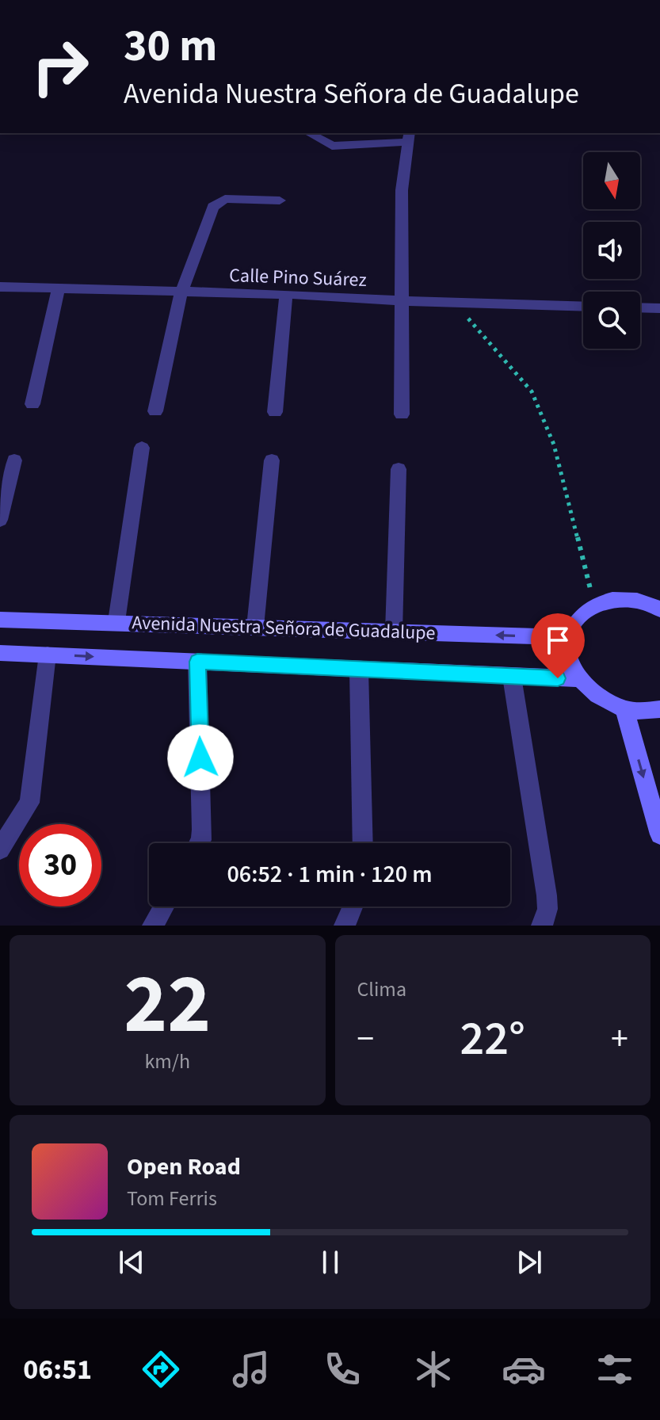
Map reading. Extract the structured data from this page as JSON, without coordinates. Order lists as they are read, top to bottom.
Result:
{
  "streets": {
    "street": ["Calle Pino Suárez", "Avenida Nuestra Señora de Guadalupe"]
  },
  "north": "bottom",
  "page": {
    "turn": ["30 m", "Avenida Nuestra Señora de Guadalupe"],
    "limit": "30",
    "trip": "06:52 · 1 min · 120 m",
    "tile": [
      ["22", "km/h"],
      "Clima"
    ],
    "heat": ["−", "22°", "+"],
    "song": ["Open Road", "Tom Ferris"],
    "tabs": "06:51"
  }
}
